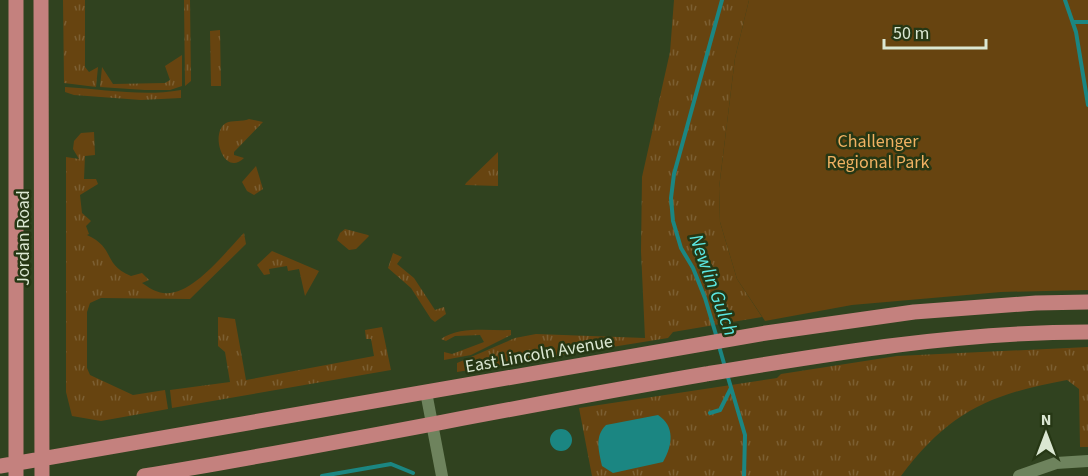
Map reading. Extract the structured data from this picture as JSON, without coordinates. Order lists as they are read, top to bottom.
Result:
{
  "streets": {
    "main road": ["Jordan Road", "East Lincoln Avenue"]
  },
  "crossings": [
    ["Jordan Road", "East Lincoln Avenue"]
  ],
  "water": ["Newlin Gulch"],
  "parks": ["Challenger Regional Park"],
  "scale_bar": "50 m",
  "north": "top"
}
